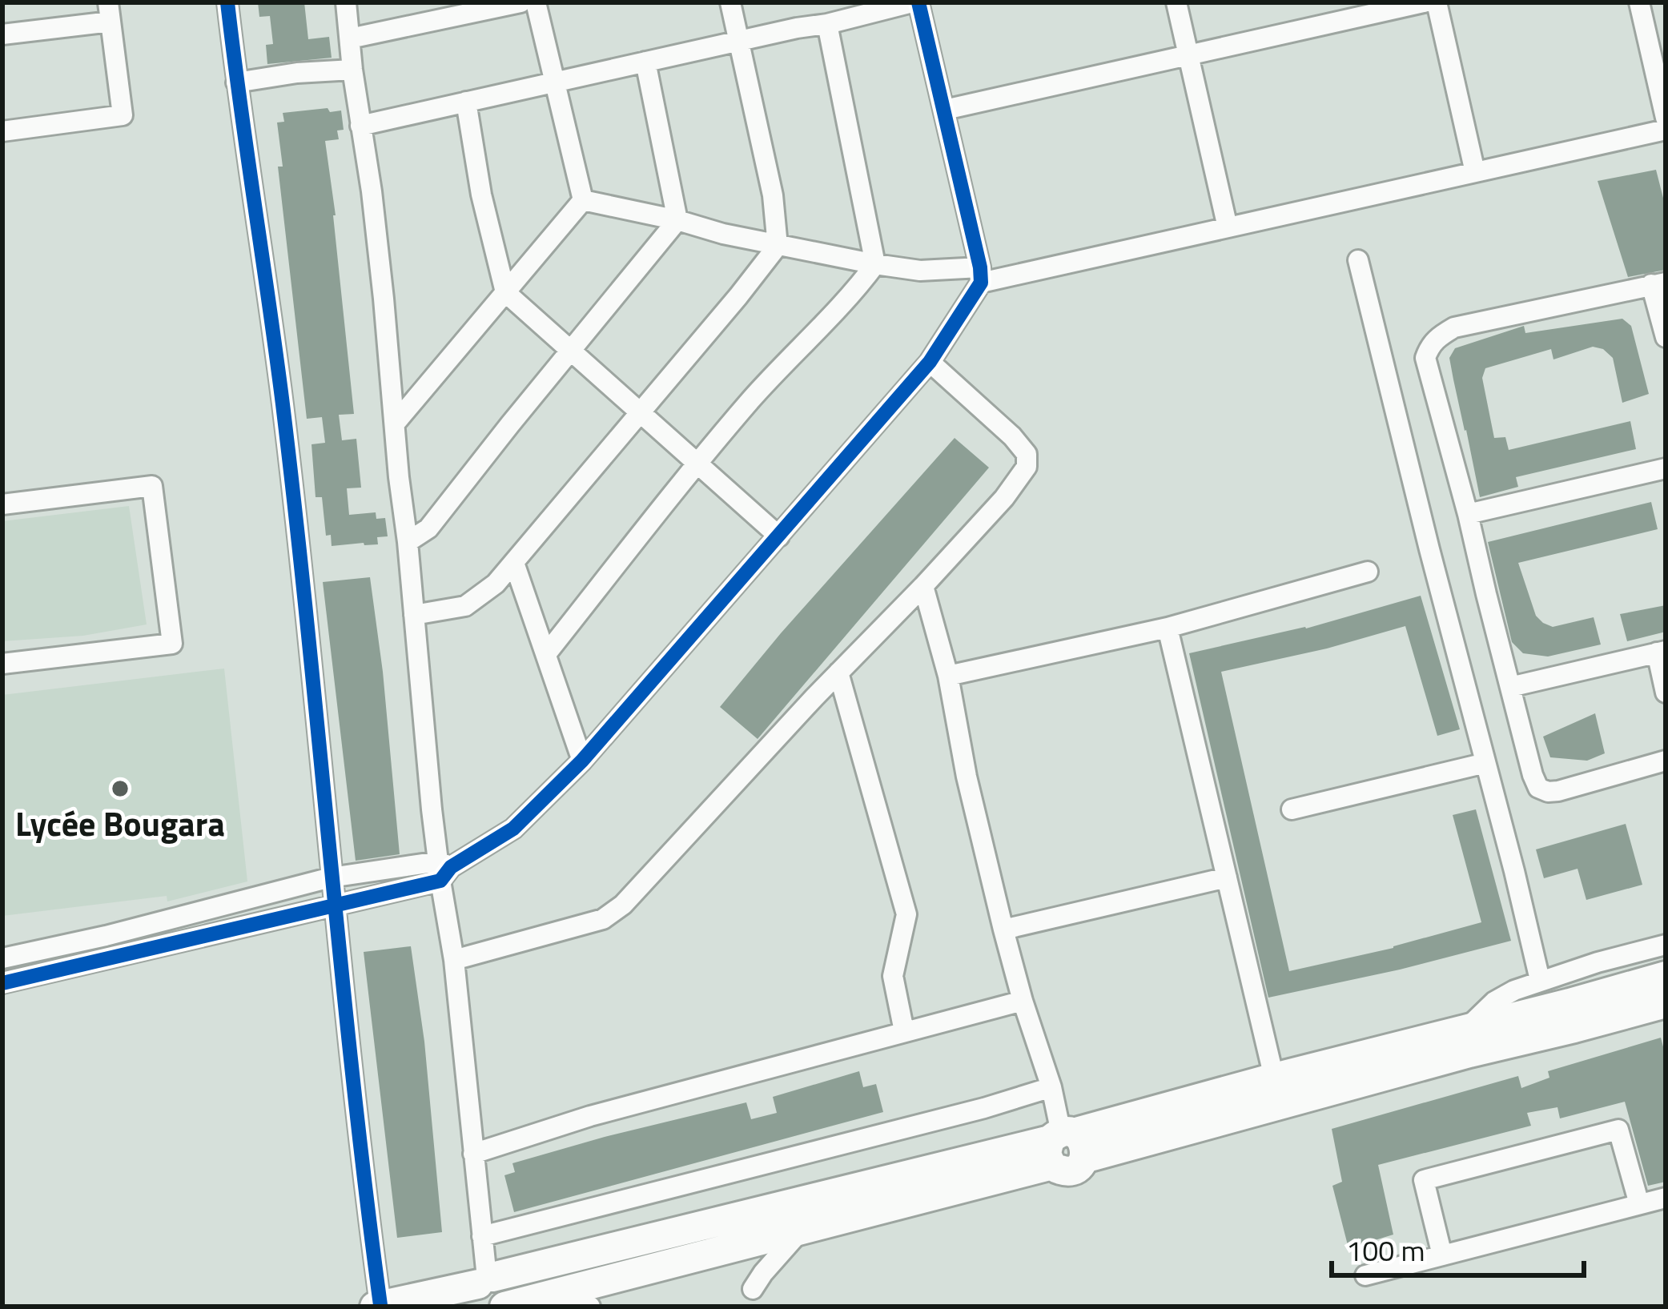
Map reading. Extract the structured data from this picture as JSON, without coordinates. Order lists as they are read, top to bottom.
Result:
{
  "places": ["Lycée Bougara"],
  "scale_bar": "100 m"
}
